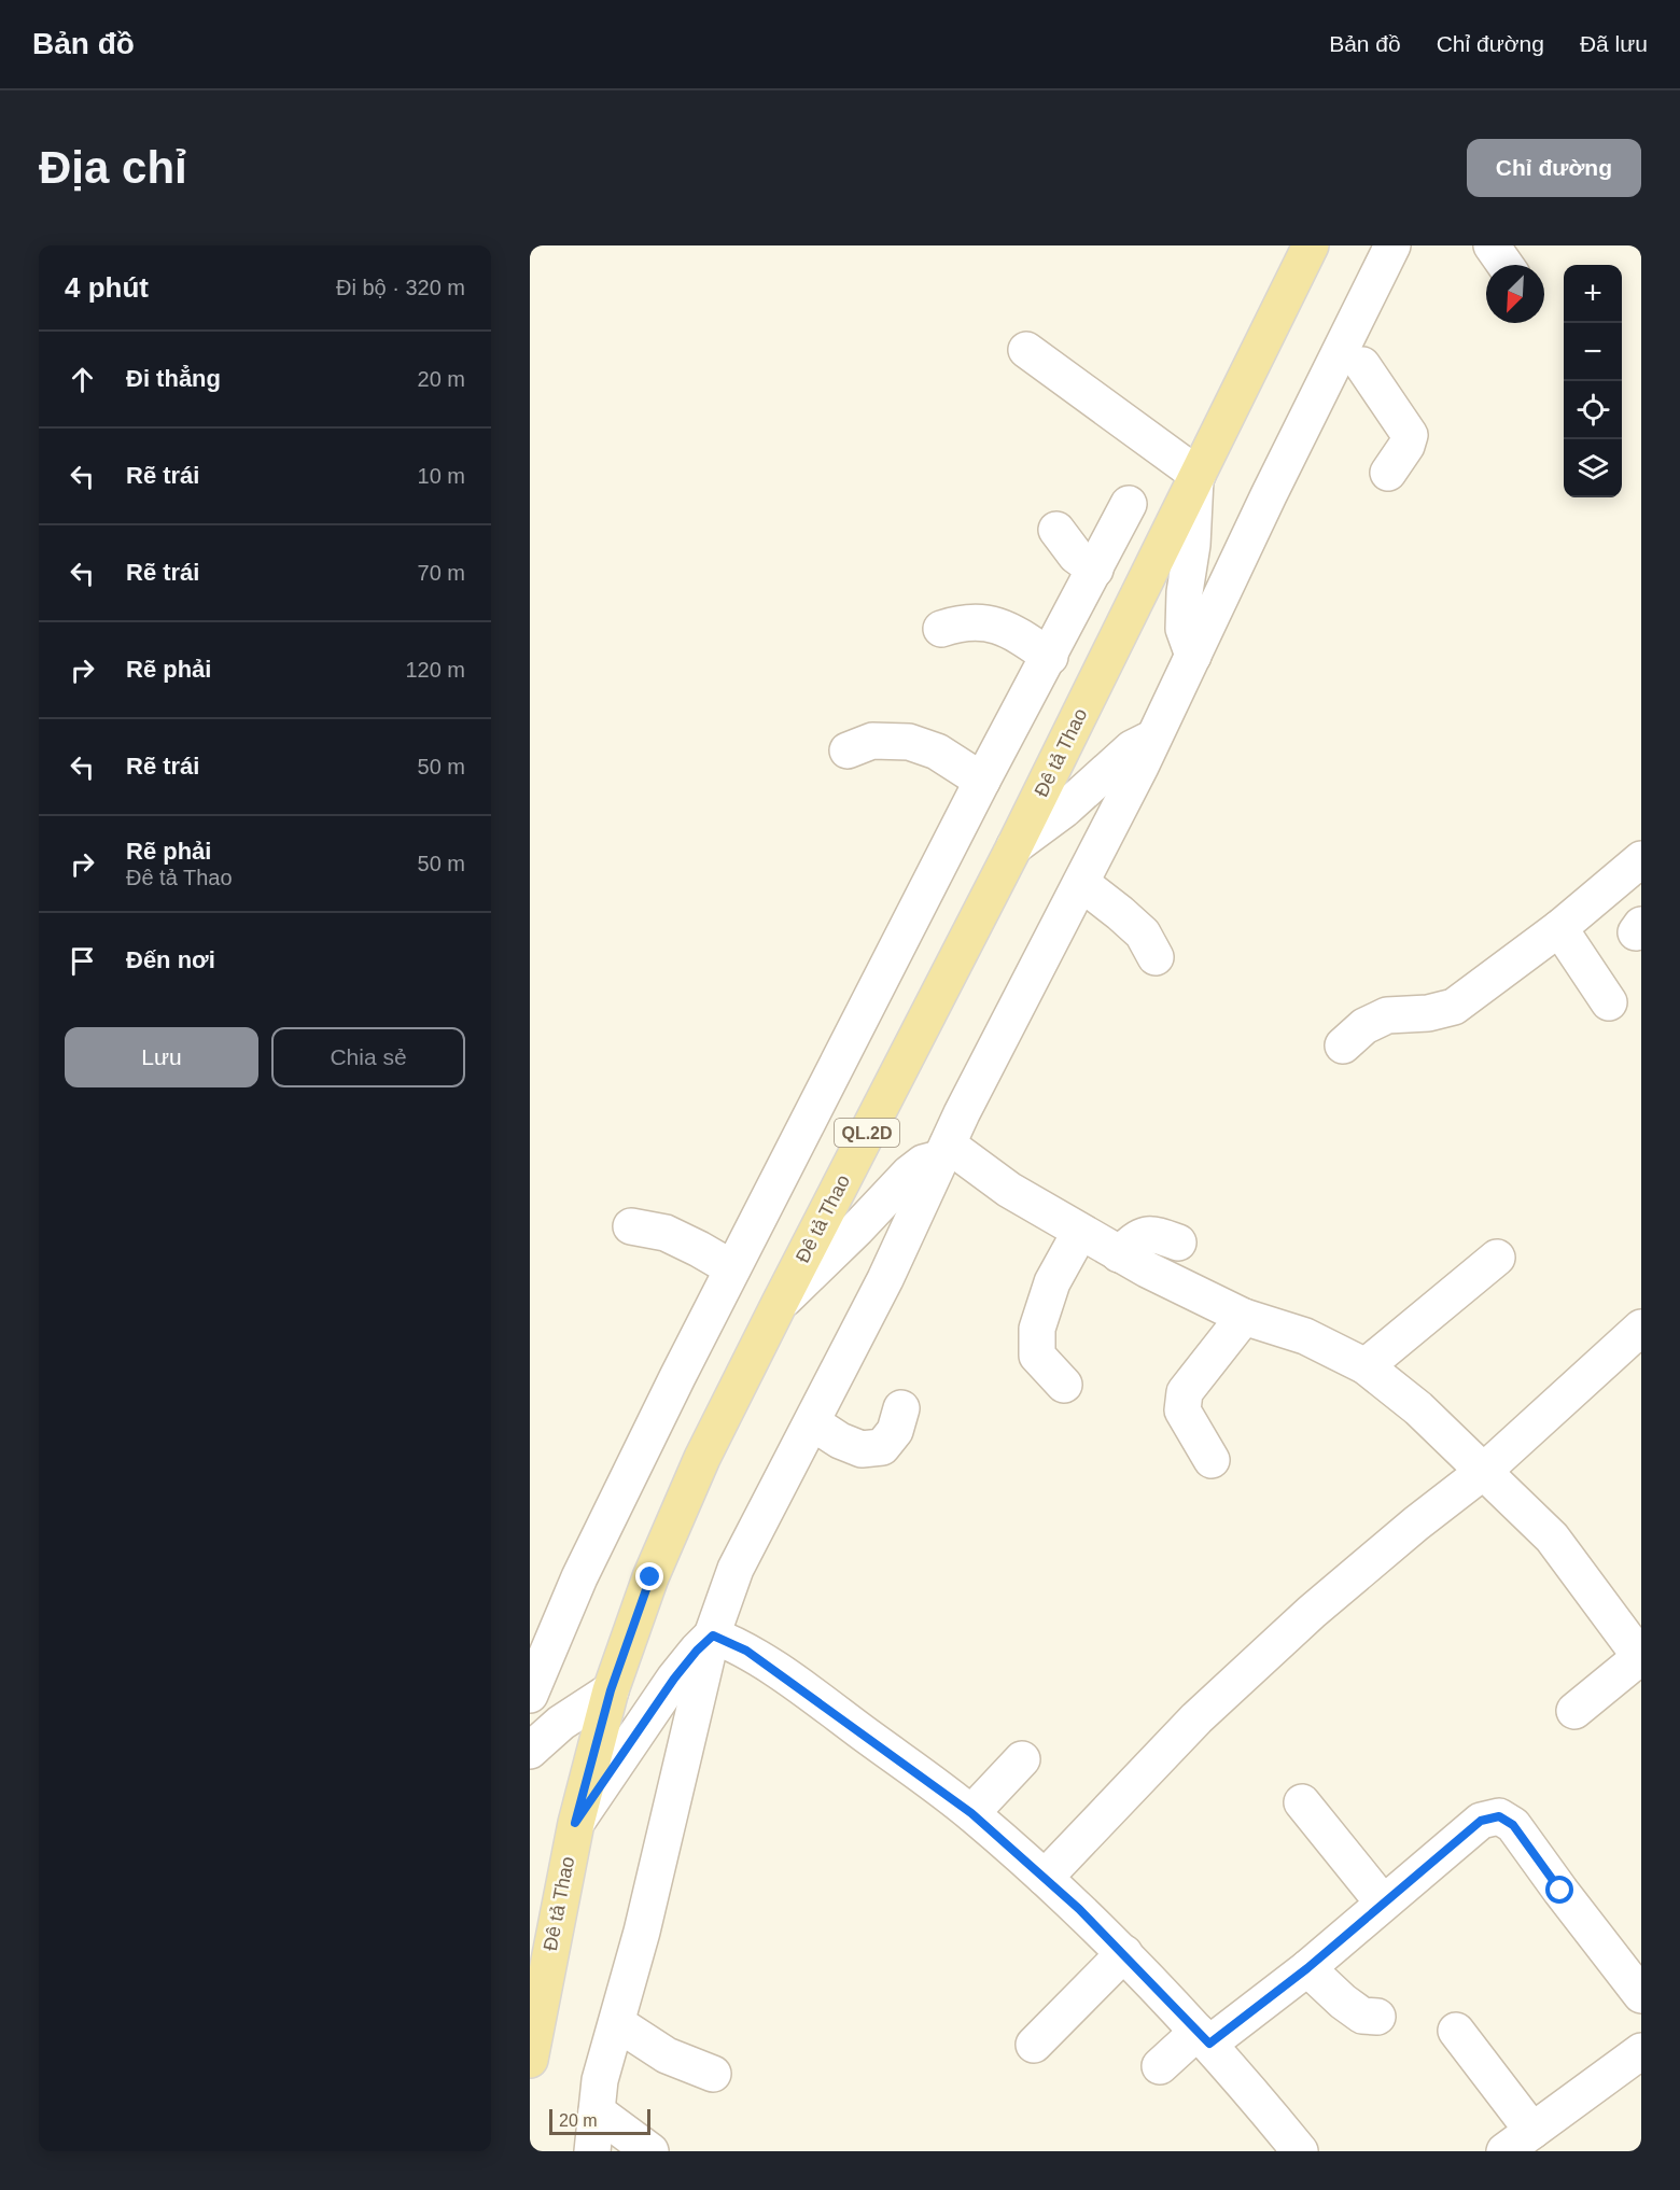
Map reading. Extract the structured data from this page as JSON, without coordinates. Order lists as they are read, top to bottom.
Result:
{
  "streets": {
    "main road": ["Đê tả Thao", "QL.2D"]
  },
  "scale_bar": "20 m",
  "north": "bottom left",
  "page": {
    "header": "Bản đồ",
    "nav": ["Bản đồ", "Chỉ đường", "Đã lưu"],
    "buttons": [
      "Chỉ đường",
      ["Lưu", "Chia sẻ"]
    ],
    "title": "Địa chỉ",
    "heading": ["4 phút", "Đi bộ · 320 m"],
    "map_buttons": ["+", "−"],
    "list": [
      ["Đi thẳng", "20 m"],
      ["Rẽ trái", "10 m"],
      ["Rẽ trái", "70 m"],
      ["Rẽ phải", "120 m"],
      ["Rẽ trái", "50 m"],
      ["Rẽ phải", "Đê tả Thao", "50 m"],
      "Đến nơi"
    ],
    "scale": "20 m"
  }
}
